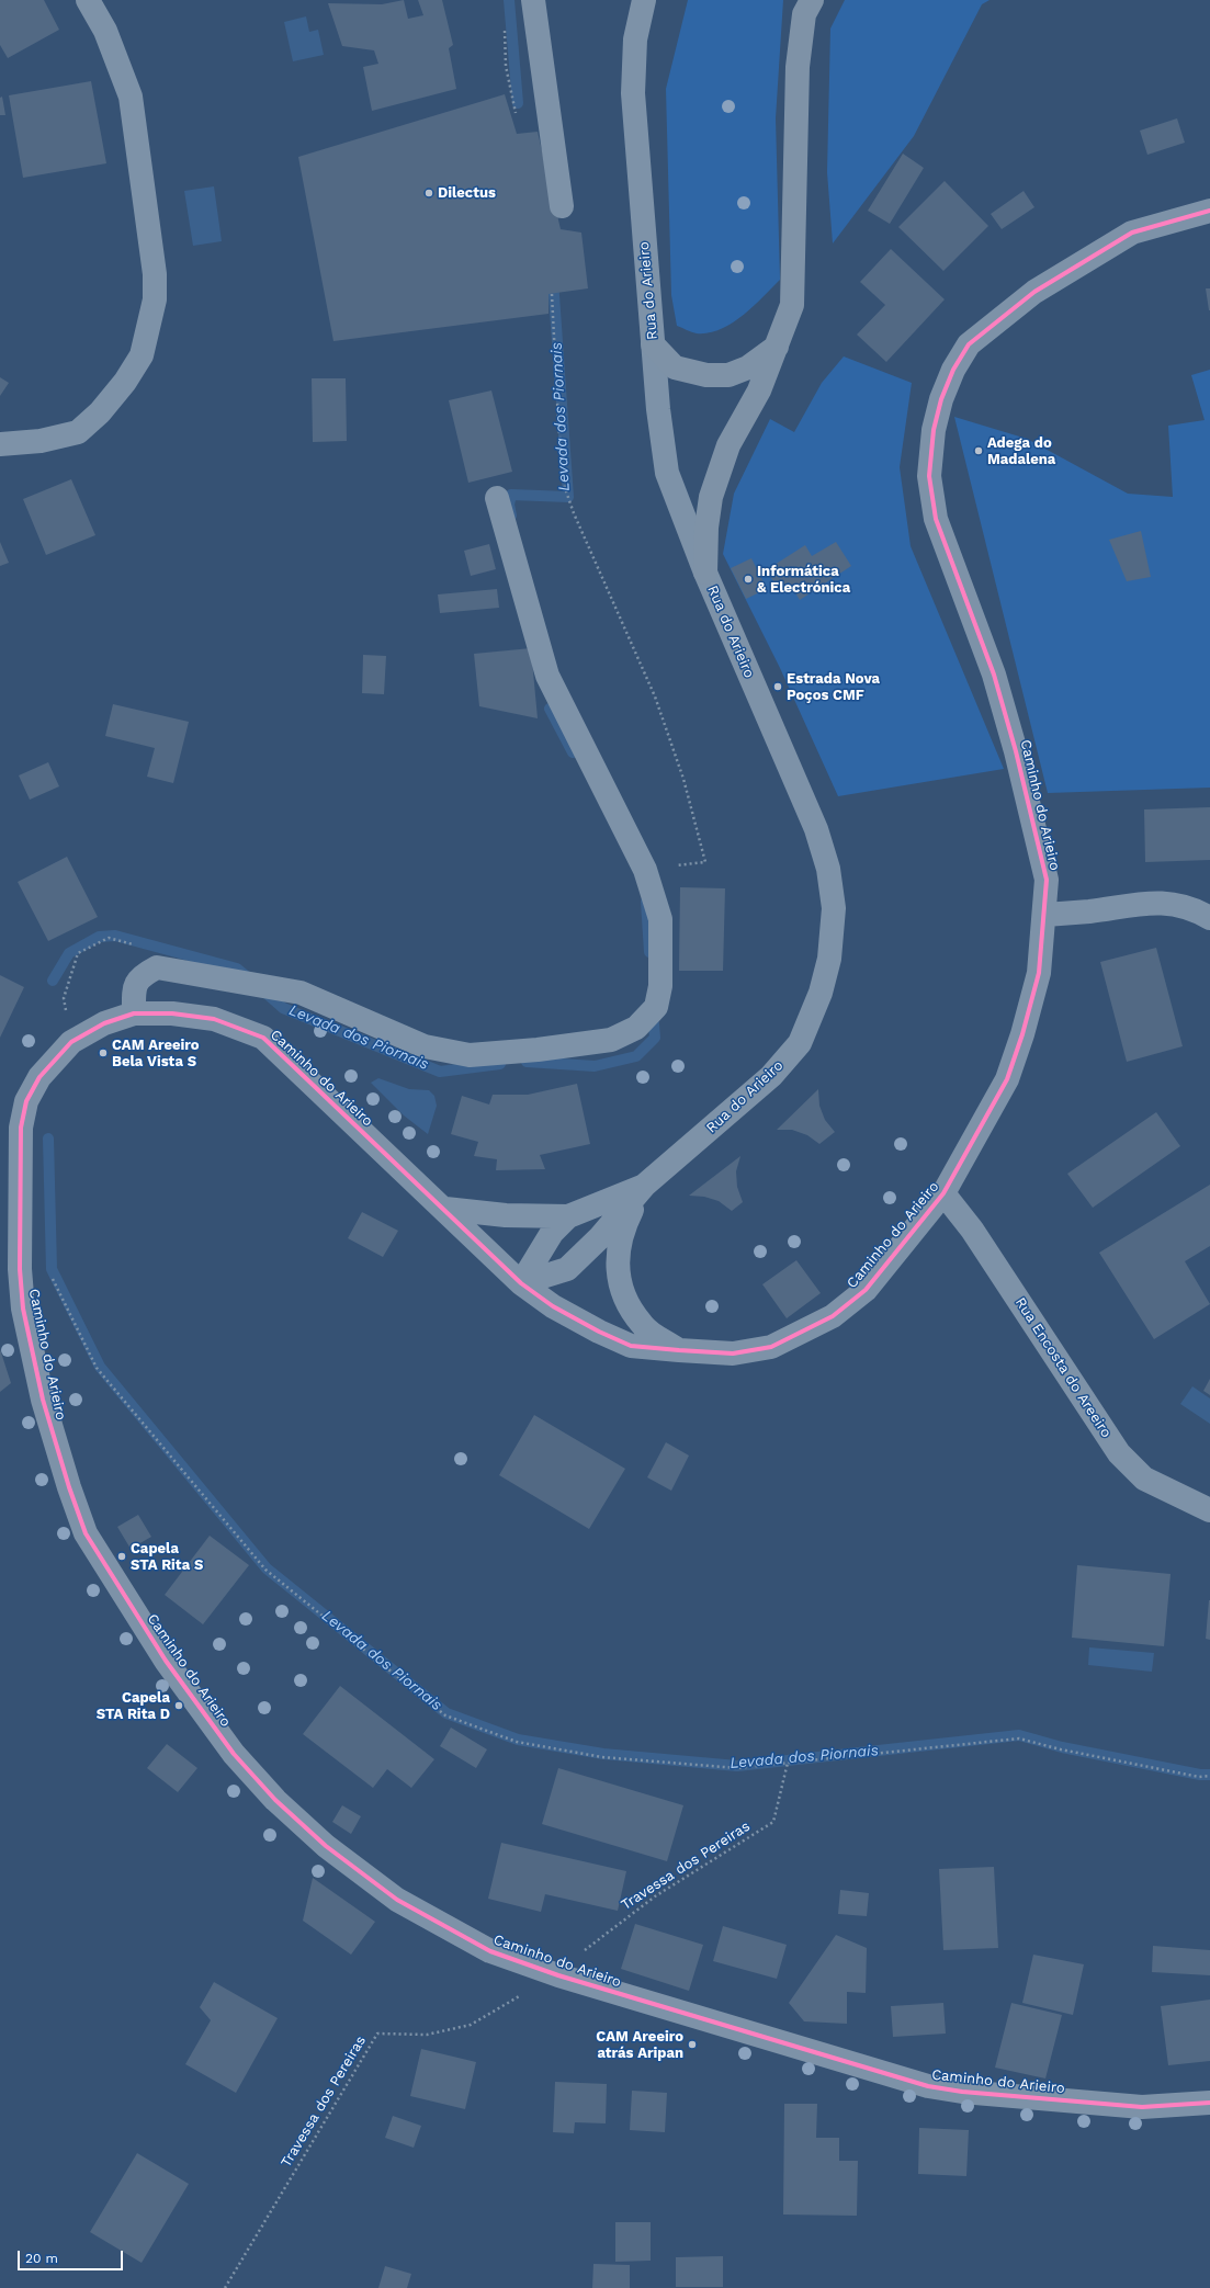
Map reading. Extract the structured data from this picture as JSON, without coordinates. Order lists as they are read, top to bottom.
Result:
{
  "streets": {
    "street": ["Rua do Arieiro", "Caminho do Arieiro", "Rua Encosta do Areeiro"],
    "path": ["Travessa dos Pereiras"]
  },
  "crossings": [
    ["Rua do Arieiro", "Caminho do Arieiro"],
    ["Caminho do Arieiro", "Rua Encosta do Areeiro"],
    ["Caminho do Arieiro", "Travessa dos Pereiras"]
  ],
  "water": ["Levada dos Piornais"],
  "places": [
    "Dilectus",
    "Adega do Madalena",
    "Informática & Electrónica",
    "Estrada Nova Poços CMF",
    "CAM Areeiro Bela Vista S",
    "Capela STA Rita S",
    "Capela STA Rita D",
    "CAM Areeiro atrás Aripan"
  ],
  "scale_bar": "20 m"
}
